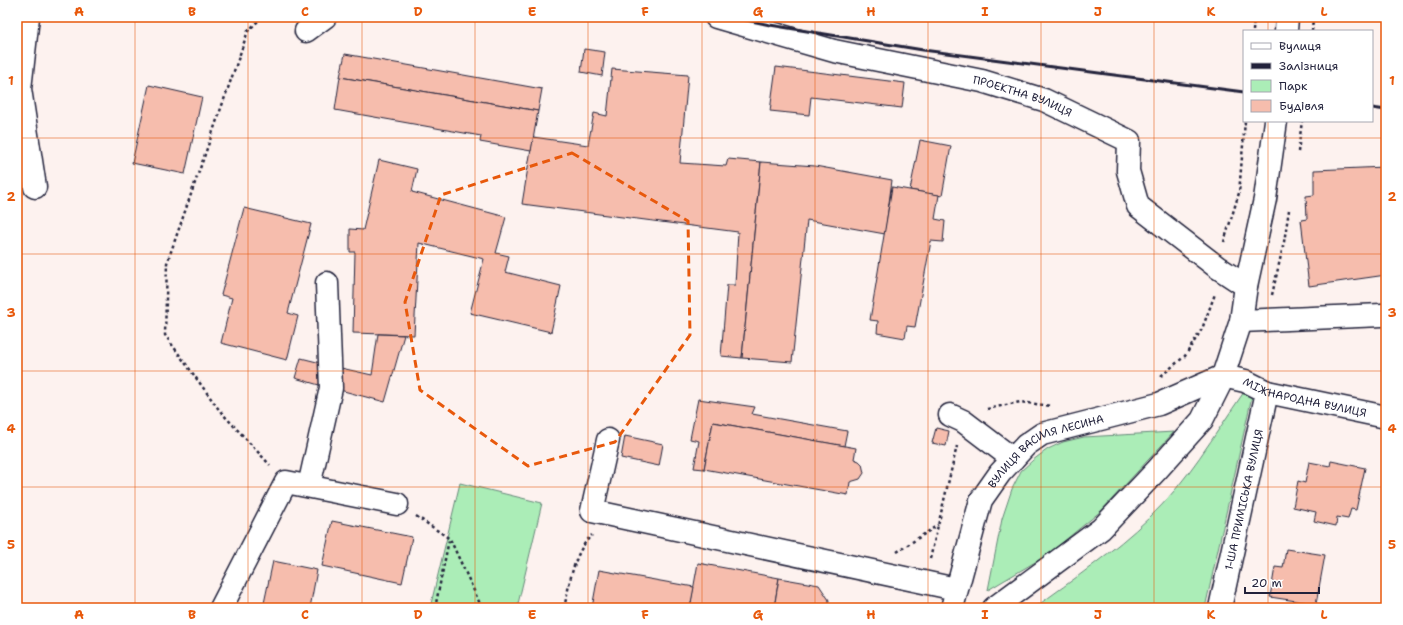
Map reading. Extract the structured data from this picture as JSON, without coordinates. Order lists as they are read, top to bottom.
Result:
{
  "streets": {
    "street": [
      "ПРОЕКТНА ВУЛИЦЯ",
      "МІЖНАРОДНА ВУЛИЦЯ",
      "ВУЛИЦЯ ВАСИЛЯ ЛЕСИНА",
      "1-ША ПРИМІСЬКА ВУЛИЦЯ"
    ]
  },
  "crossings": [
    ["МІЖНАРОДНА ВУЛИЦЯ", "ВУЛИЦЯ ВАСИЛЯ ЛЕСИНА"],
    ["МІЖНАРОДНА ВУЛИЦЯ", "1-ША ПРИМІСЬКА ВУЛИЦЯ"]
  ],
  "legend": [
    "Вулиця",
    "Залізниця",
    "Парк",
    "Будівля"
  ],
  "scale_bar": "20 m",
  "grid": {
    "columns": [
      "A",
      "B",
      "C",
      "D",
      "E",
      "F",
      "G",
      "H",
      "I",
      "J",
      "K",
      "L"
    ],
    "rows": [
      "1",
      "2",
      "3",
      "4",
      "5"
    ]
  }
}
